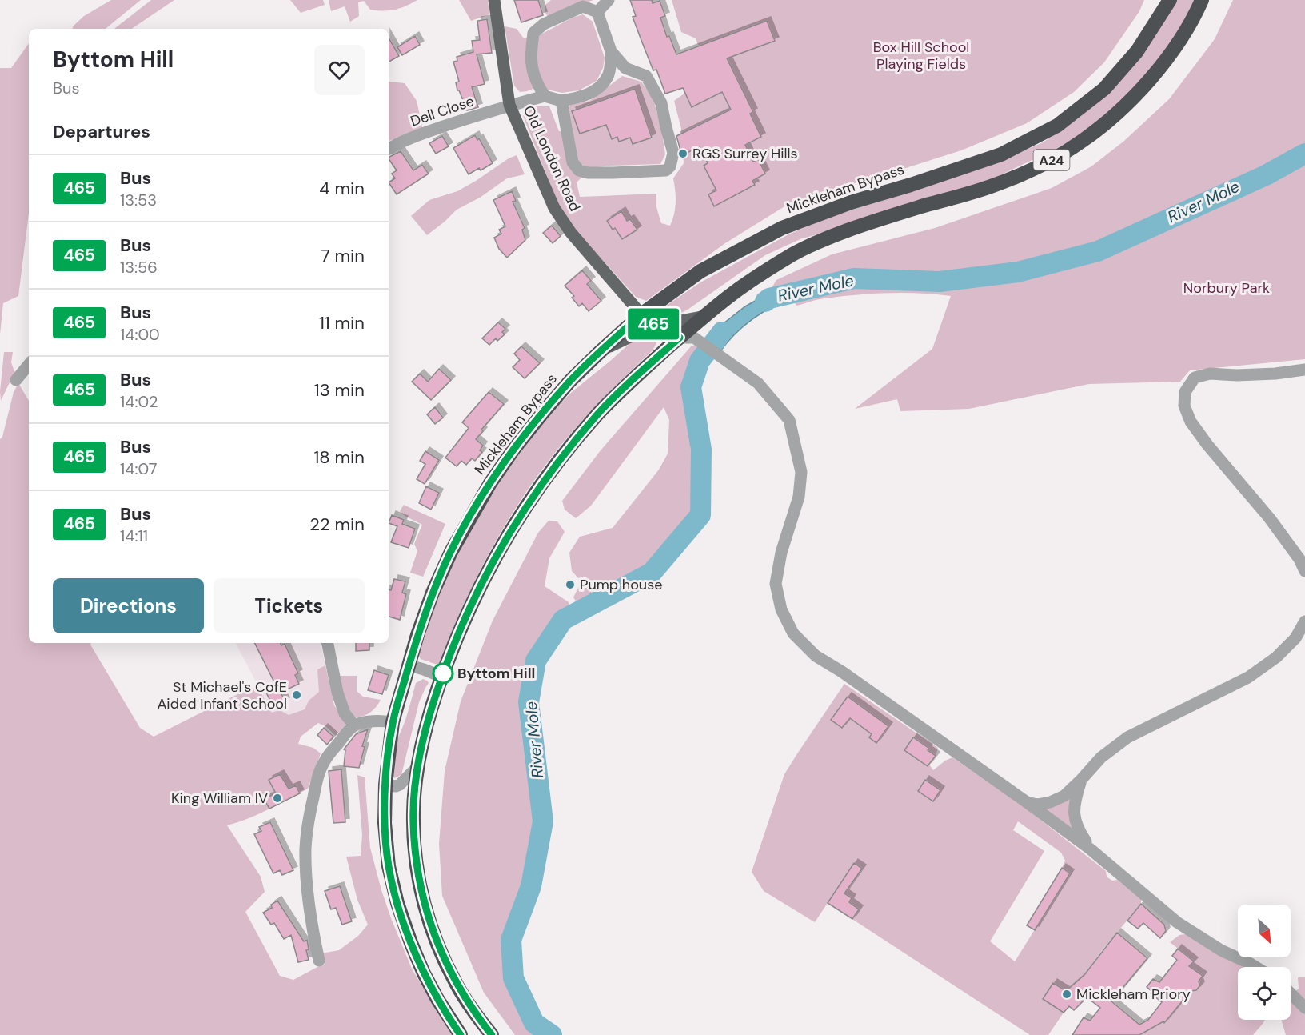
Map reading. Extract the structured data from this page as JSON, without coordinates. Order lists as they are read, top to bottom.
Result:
{
  "streets": {
    "highway": ["A24", "Mickleham Bypass"],
    "main road": ["Old London Road"],
    "street": ["Dell Close"]
  },
  "crossings": [
    ["Dell Close", "Old London Road"],
    ["Old London Road", "A24"],
    ["Old London Road", "Mickleham Bypass"]
  ],
  "water": ["River Mole"],
  "parks": ["Box Hill School Playing Fields", "Norbury Park"],
  "places": [
    "RGS Surrey Hills",
    "Pump house",
    "Byttom Hill",
    "St Michael's CofE Aided Infant School",
    "King William IV",
    "Mickleham Priory"
  ],
  "lines": ["bus line 465"],
  "north": "bottom right",
  "page": {
    "on_map": "465",
    "heading": [
      ["Byttom Hill", "Bus"],
      "Departures"
    ],
    "list": [
      {
        "mark": "465",
        "name": "Bus",
        "note": "13:53",
        "value": "4 min"
      },
      {
        "mark": "465",
        "name": "Bus",
        "note": "13:56",
        "value": "7 min"
      },
      {
        "mark": "465",
        "name": "Bus",
        "note": "14:00",
        "value": "11 min"
      },
      {
        "mark": "465",
        "name": "Bus",
        "note": "14:02",
        "value": "13 min"
      },
      {
        "mark": "465",
        "name": "Bus",
        "note": "14:07",
        "value": "18 min"
      },
      {
        "mark": "465",
        "name": "Bus",
        "note": "14:11",
        "value": "22 min"
      }
    ],
    "buttons": ["Directions", "Tickets"]
  }
}
